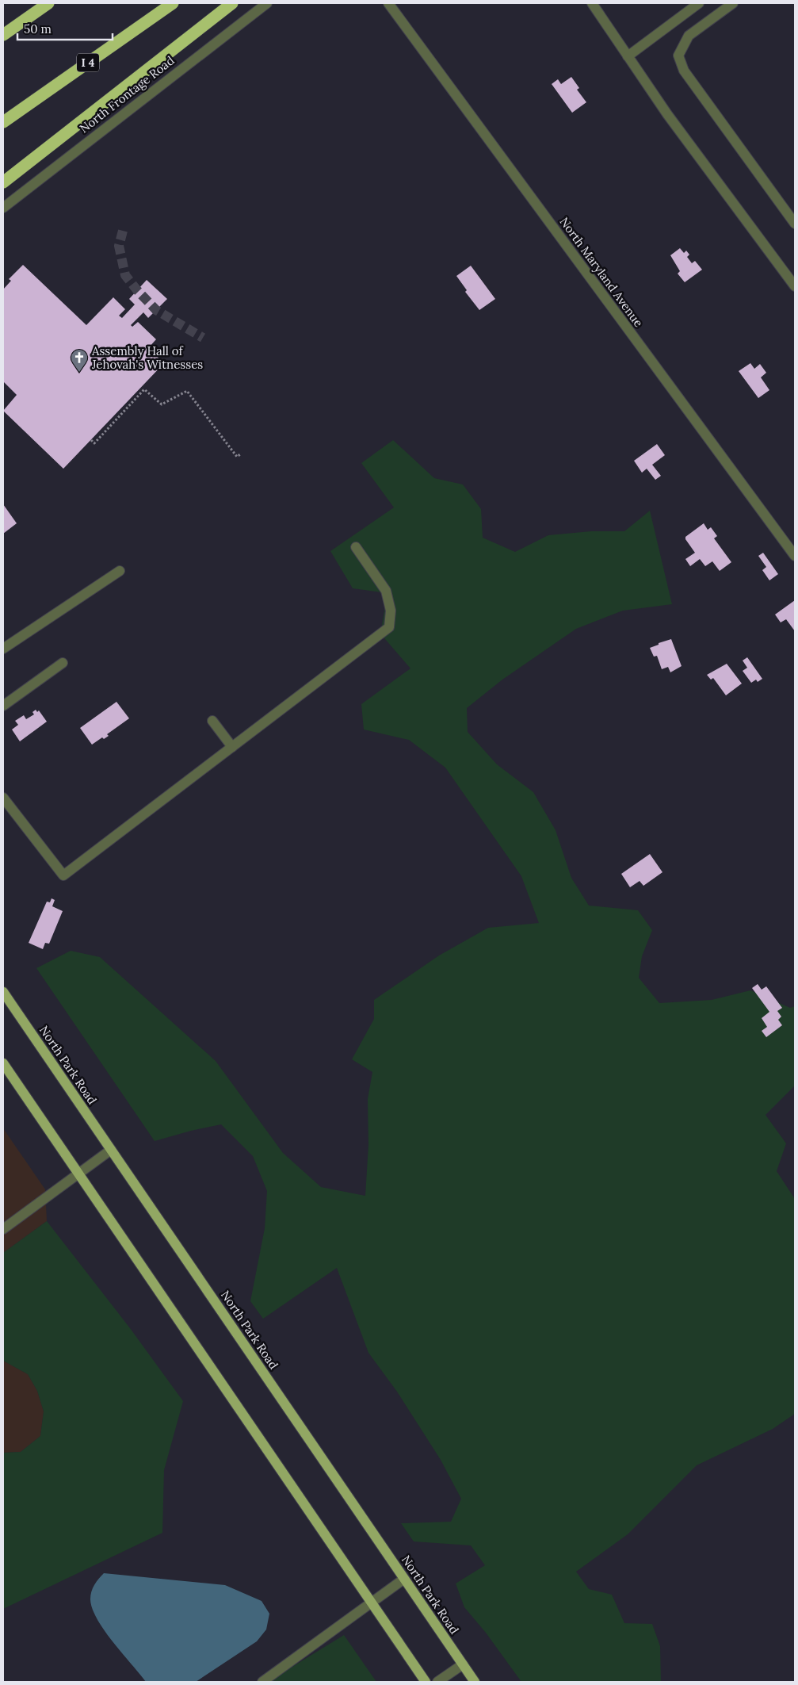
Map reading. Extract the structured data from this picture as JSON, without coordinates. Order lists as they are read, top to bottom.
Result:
{
  "streets": {
    "highway": ["I 4"],
    "main road": ["North Park Road"],
    "street": ["North Frontage Road", "North Maryland Avenue"]
  },
  "places": {
    "church": ["Assembly Hall of Jehovah's Witnesses"]
  },
  "scale_bar": "50 m"
}
